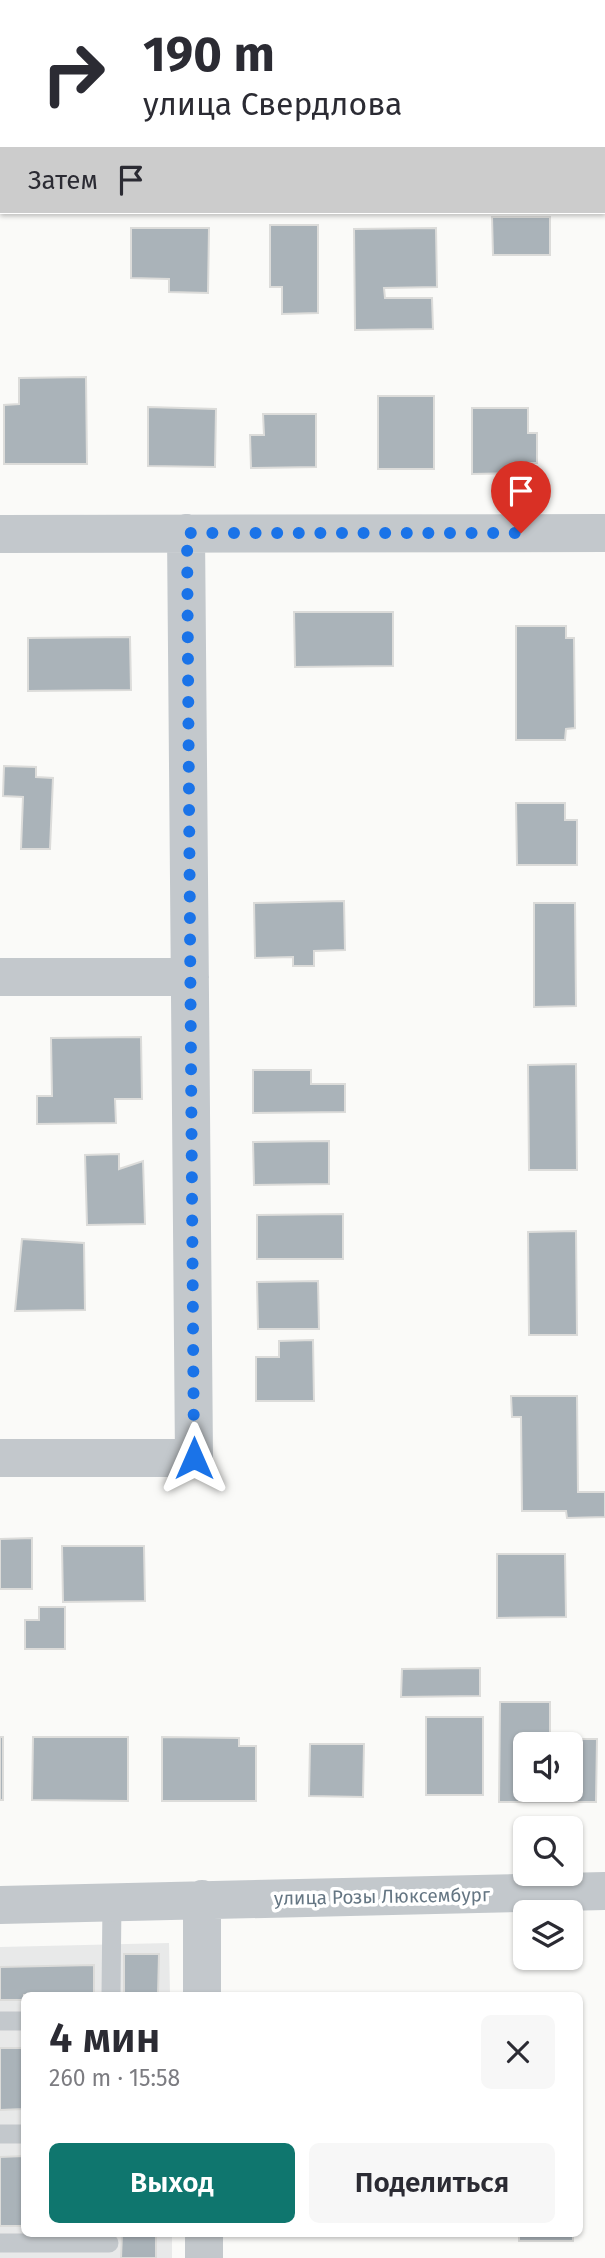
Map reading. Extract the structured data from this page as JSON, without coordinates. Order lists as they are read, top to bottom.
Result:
{
  "streets": {
    "street": ["улица Розы Люксембург"]
  },
  "page": {
    "turn": ["190 m", "улица Свердлова"],
    "then": "Затем",
    "heading": ["4 мин", "260 m · 15:58"],
    "buttons": ["Выход", "Поделиться"]
  }
}
